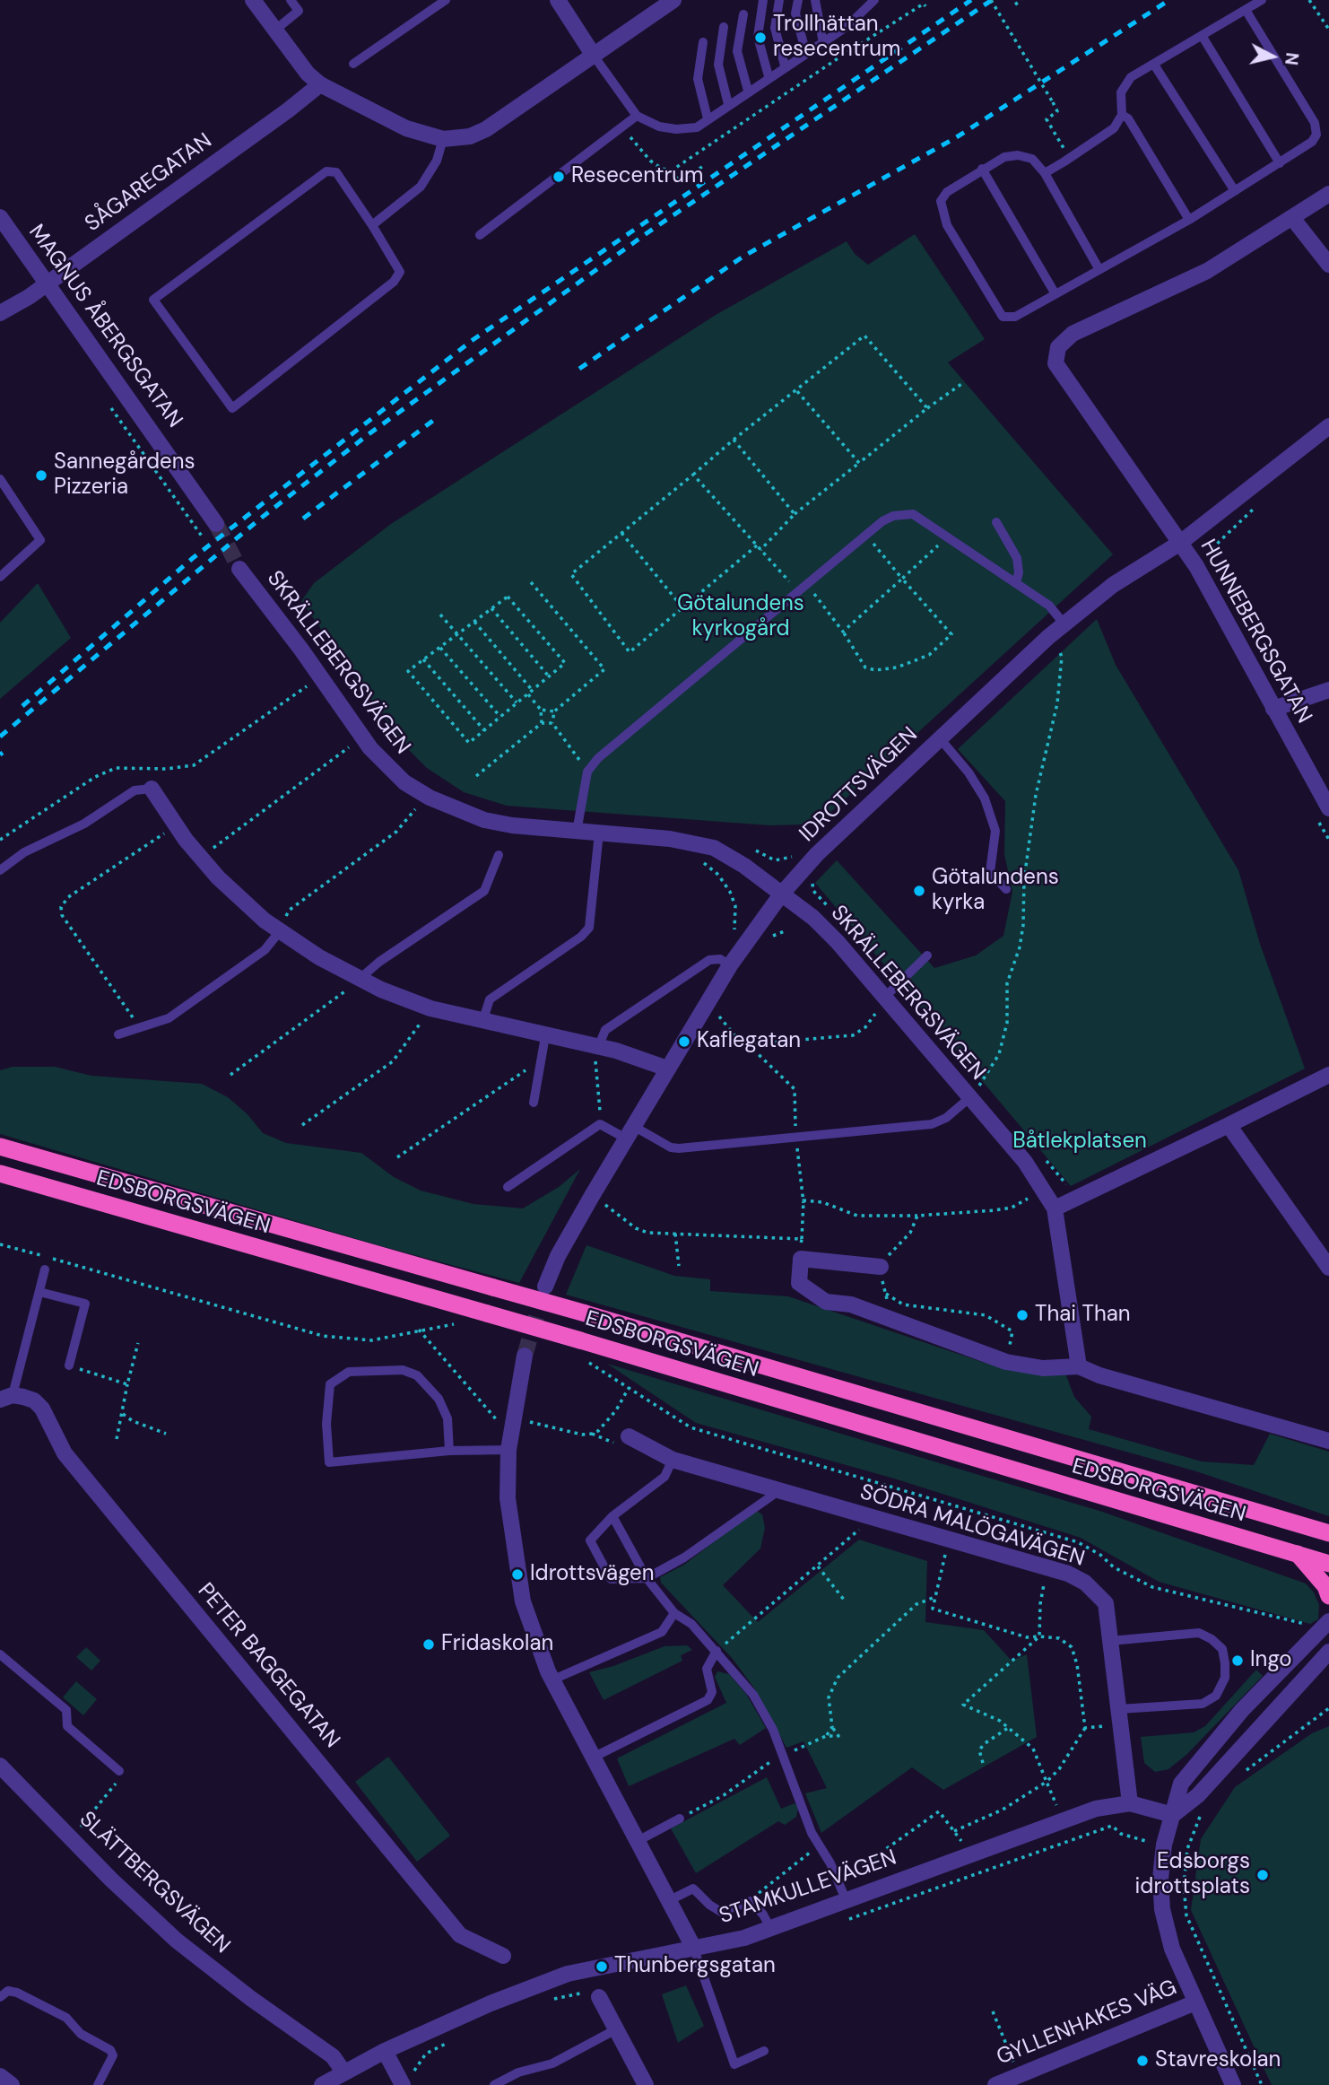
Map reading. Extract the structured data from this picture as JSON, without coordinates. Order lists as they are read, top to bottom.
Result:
{
  "streets": {
    "highway": ["EDSBORGSVÄGEN"],
    "street": [
      "SÅGAREGATAN",
      "MAGNUS ÅBERGSGATAN",
      "HUNNEBERGSGATAN",
      "SKRÄLLEBERGSVÄGEN",
      "IDROTTSVÄGEN",
      "SÖDRA MALÖGAVÄGEN",
      "PETER BAGGEGATAN",
      "SLÄTTBERGSVÄGEN",
      "STAMKULLEVÄGEN",
      "GYLLENHAKES VÄG"
    ]
  },
  "crossings": [
    ["SÅGAREGATAN", "MAGNUS ÅBERGSGATAN"],
    ["HUNNEBERGSGATAN", "IDROTTSVÄGEN"],
    ["SKRÄLLEBERGSVÄGEN", "IDROTTSVÄGEN"],
    ["SÖDRA MALÖGAVÄGEN", "STAMKULLEVÄGEN"],
    ["SLÄTTBERGSVÄGEN", "STAMKULLEVÄGEN"]
  ],
  "parks": ["Götalundens kyrkogård", "Båtlekplatsen"],
  "places": [
    "Trollhättan resecentrum",
    "Resecentrum",
    "Sannegårdens Pizzeria",
    "Götalundens kyrka",
    "Kaflegatan",
    "Thai Than",
    "Idrottsvägen",
    "Fridaskolan",
    "Ingo",
    "Edsborgs idrottsplats",
    "Thunbergsgatan",
    "Stavreskolan"
  ],
  "north": "right"
}
